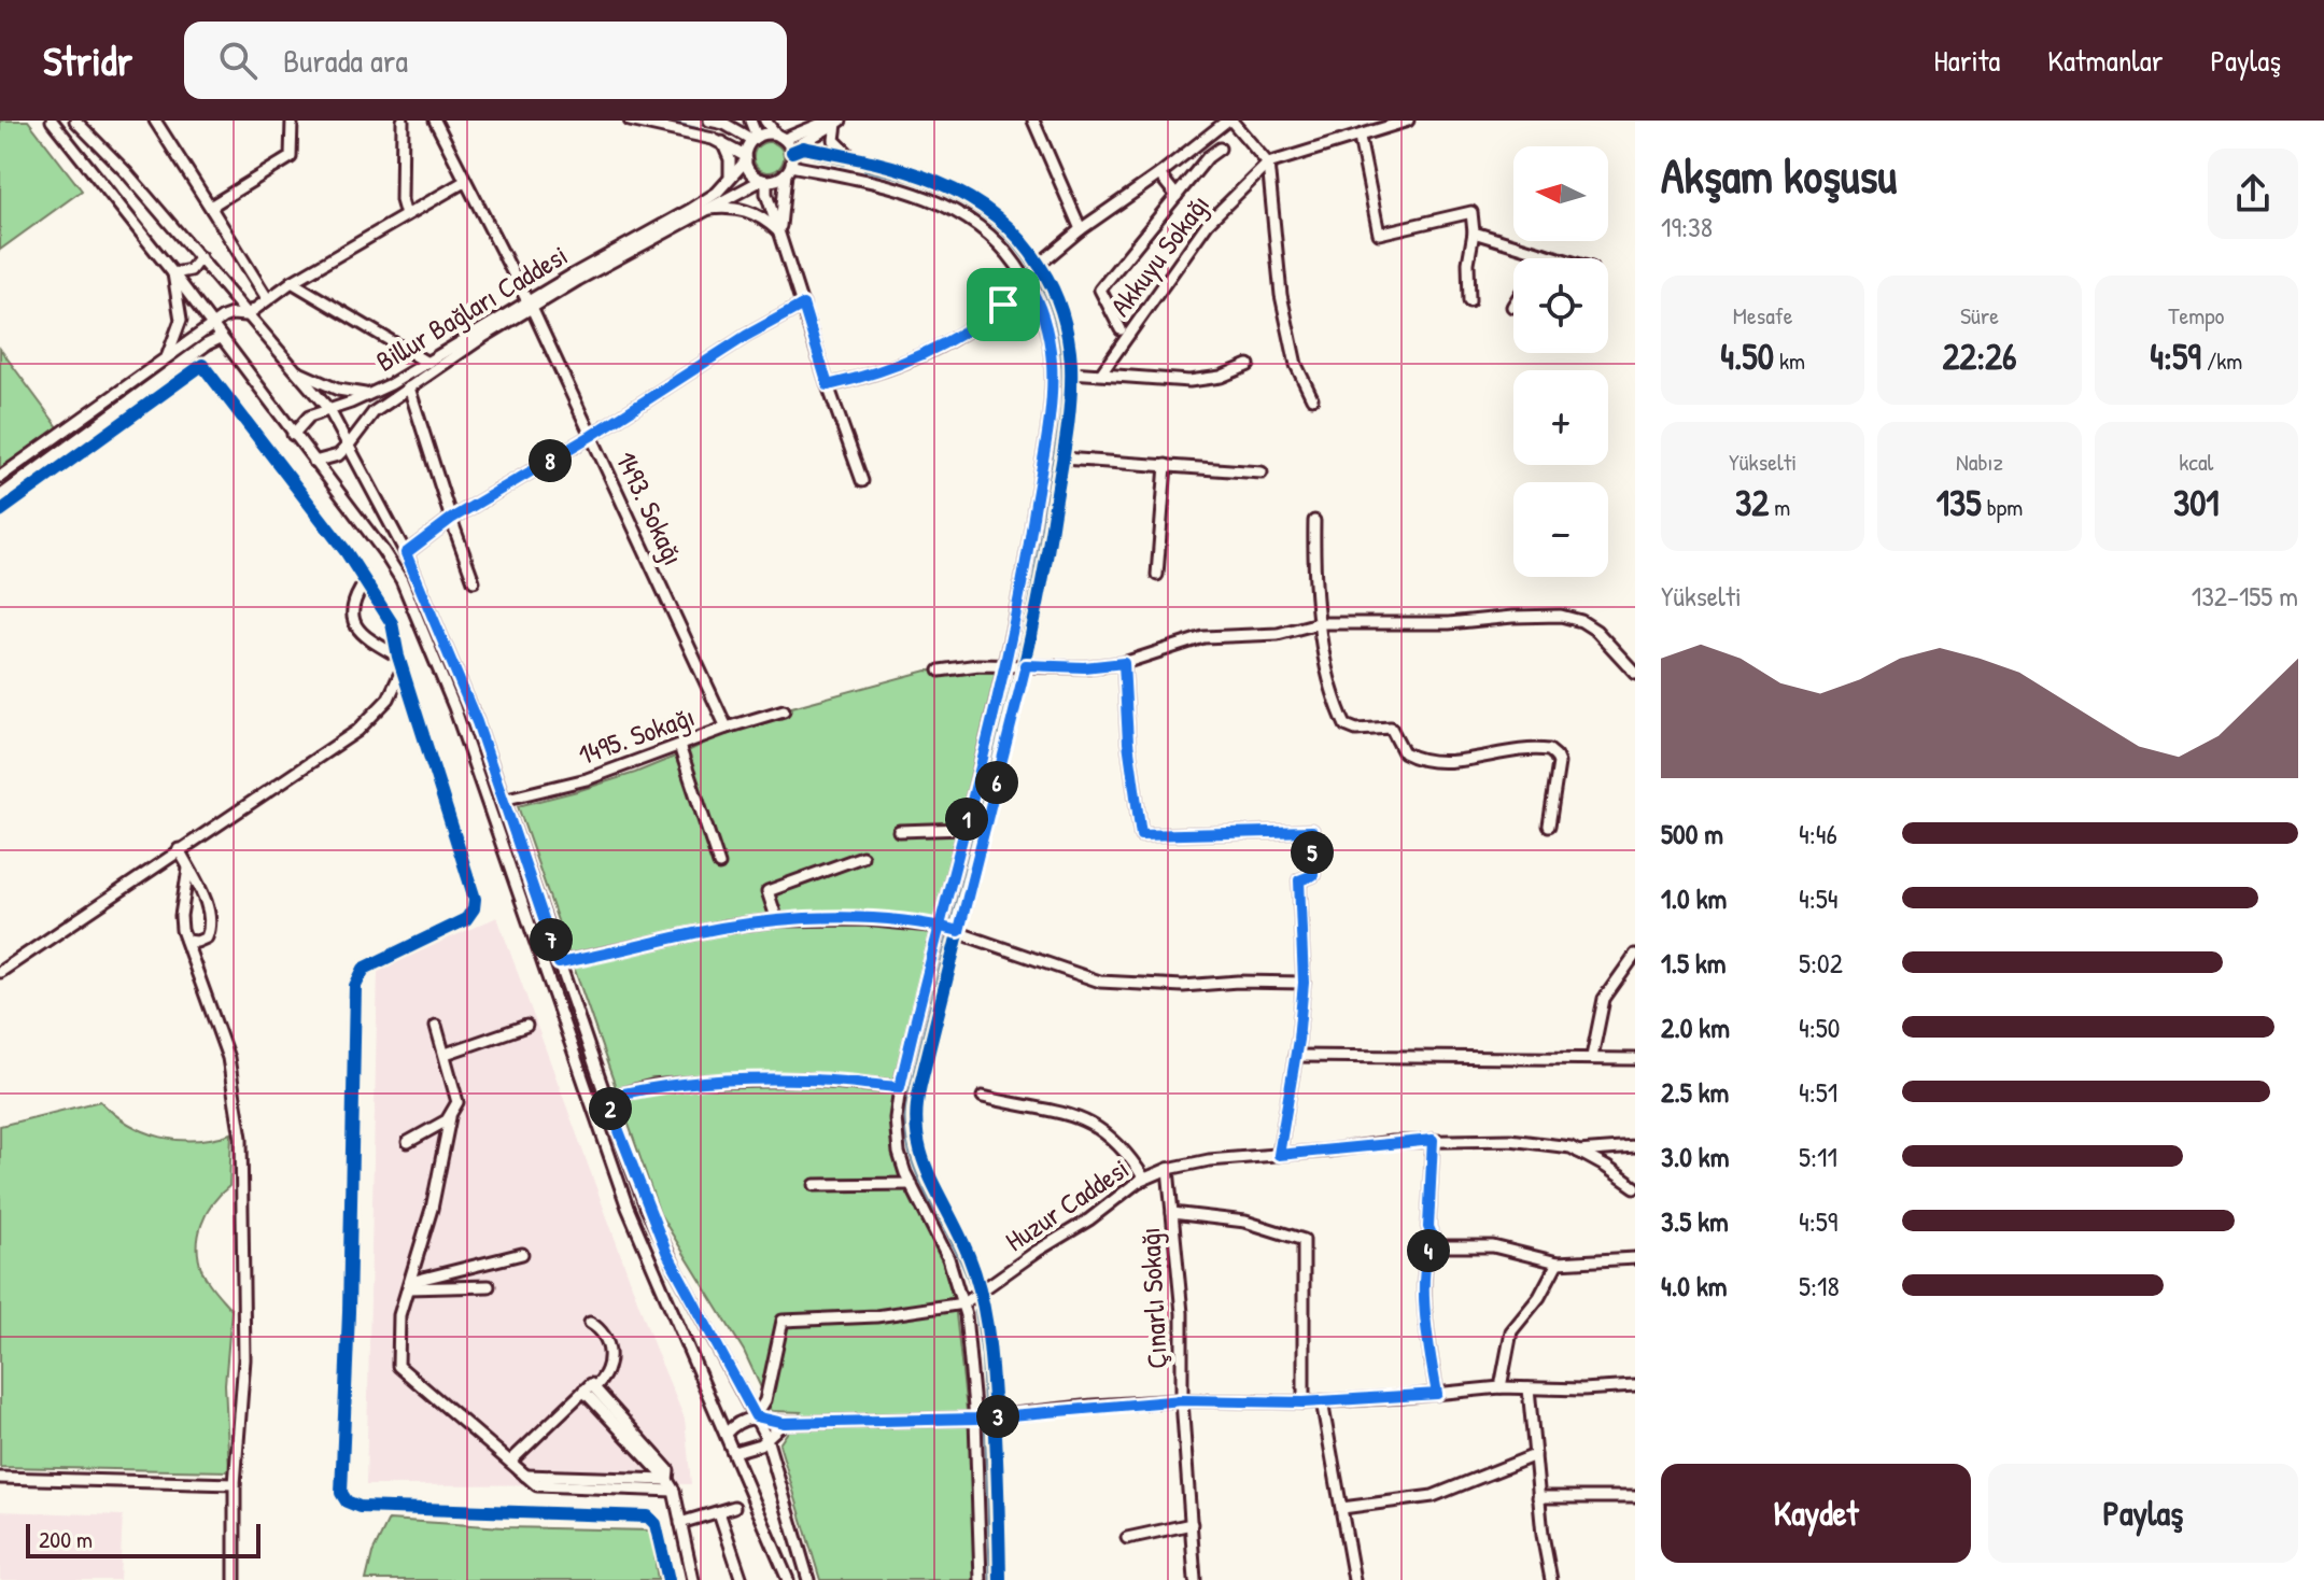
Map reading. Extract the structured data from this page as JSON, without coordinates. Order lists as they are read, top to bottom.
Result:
{
  "streets": {
    "street": [
      "Akkuyu Sokağı",
      "Billur Bağları Caddesi",
      "1493. Sokağı",
      "1495. Sokağı",
      "Huzur Caddesi",
      "Çınarlı Sokağı"
    ]
  },
  "crossings": [
    ["Billur Bağları Caddesi", "1493. Sokağı"],
    ["1493. Sokağı", "1495. Sokağı"],
    ["Huzur Caddesi", "Çınarlı Sokağı"]
  ],
  "scale_bar": "200 m",
  "north": "left",
  "page": {
    "header": "Stridr",
    "search": "Burada ara",
    "nav": ["Harita", "Katmanlar", "Paylaş"],
    "heading": ["Akşam koşusu", "19:38"],
    "map_buttons": ["+", "−"],
    "stats": [
      ["Mesafe", "4.50 km"],
      ["Süre", "22:26"],
      ["Tempo", "4:59 /km"],
      ["Yükselti", "32 m"],
      ["Nabız", "135 bpm"],
      ["kcal", "301"]
    ],
    "pins": [
      "8",
      "6",
      "1",
      "5",
      "7",
      "2",
      "4",
      "3"
    ],
    "chart": ["Yükselti", "132–155 m"],
    "list": [
      {
        "name": "500 m",
        "note": "4:46"
      },
      {
        "name": "1.0 km",
        "note": "4:54"
      },
      {
        "name": "1.5 km",
        "note": "5:02"
      },
      {
        "name": "2.0 km",
        "note": "4:50"
      },
      {
        "name": "2.5 km",
        "note": "4:51"
      },
      {
        "name": "3.0 km",
        "note": "5:11"
      },
      {
        "name": "3.5 km",
        "note": "4:59"
      },
      {
        "name": "4.0 km",
        "note": "5:18"
      }
    ],
    "buttons": ["Kaydet", "Paylaş"],
    "scale": "200 m"
  }
}
